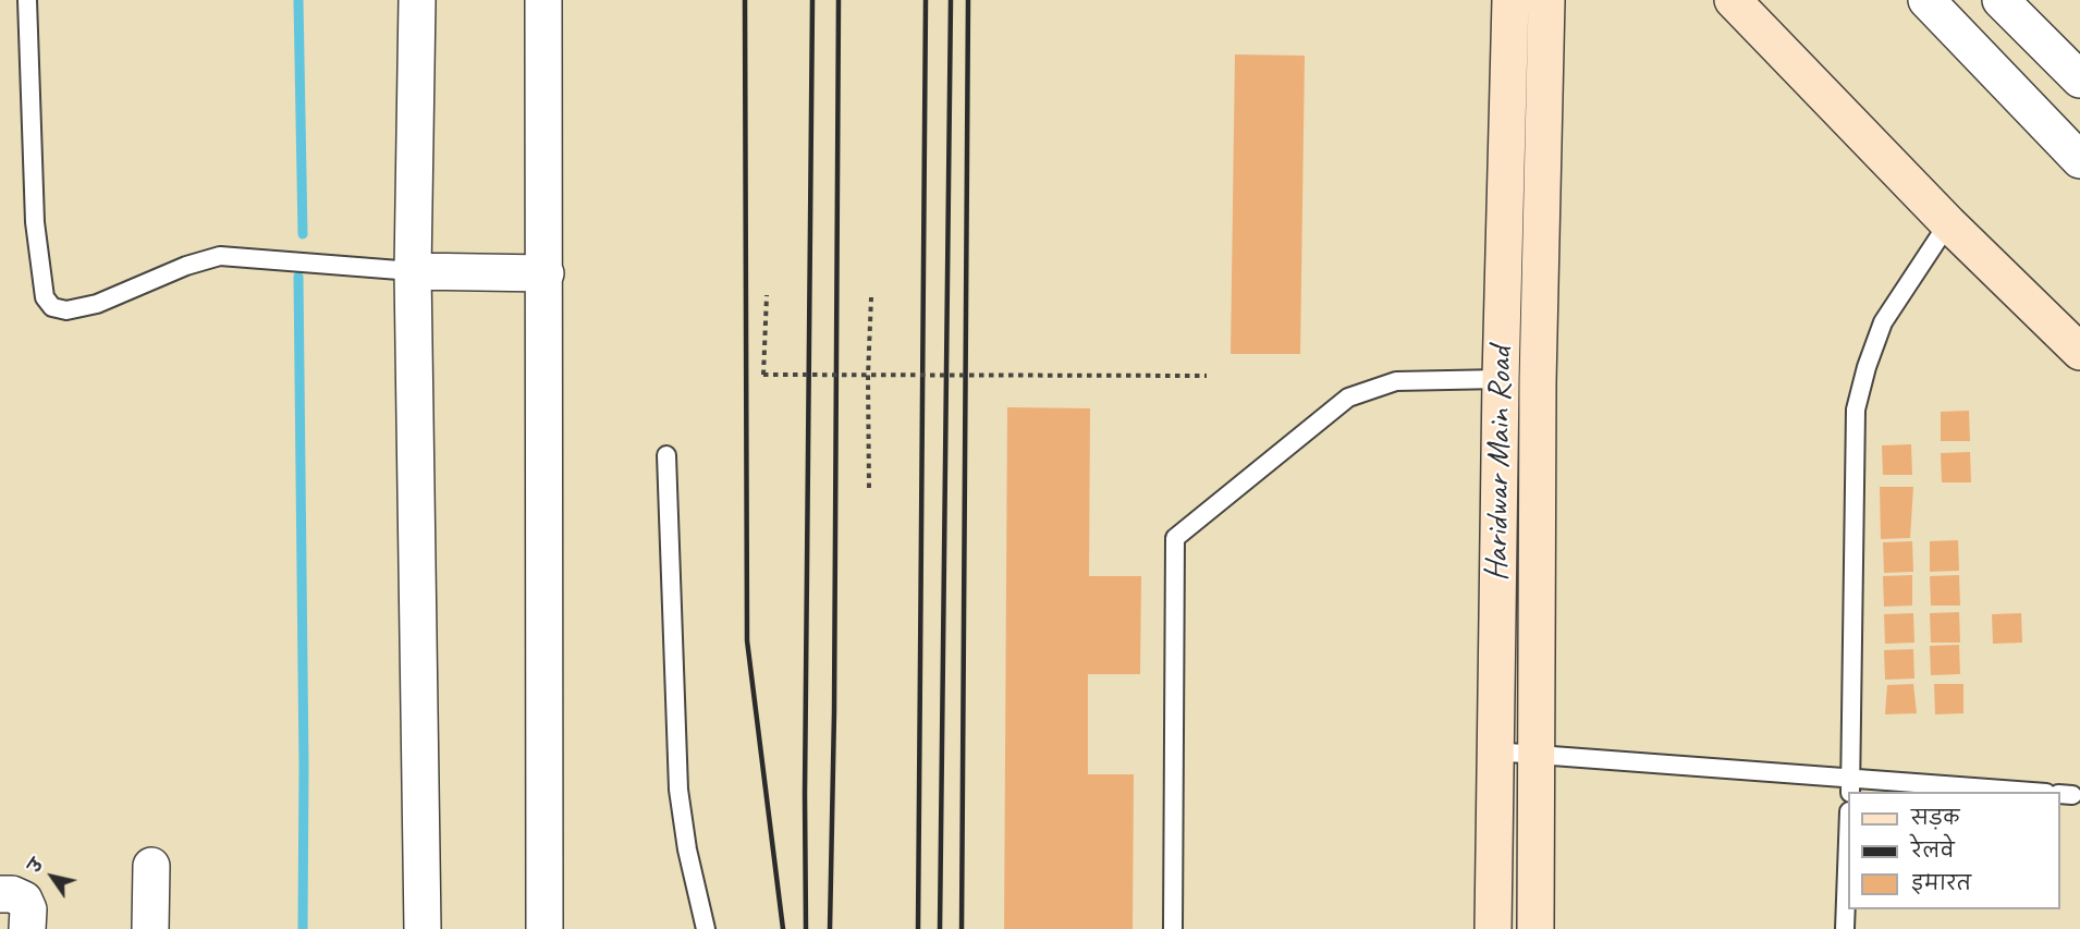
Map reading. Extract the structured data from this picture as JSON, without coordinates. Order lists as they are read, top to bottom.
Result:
{
  "streets": {
    "main road": ["Haridwar Main Road"]
  },
  "legend": ["सड़क", "रेलवे", "इमारत"],
  "north": "top left"
}
